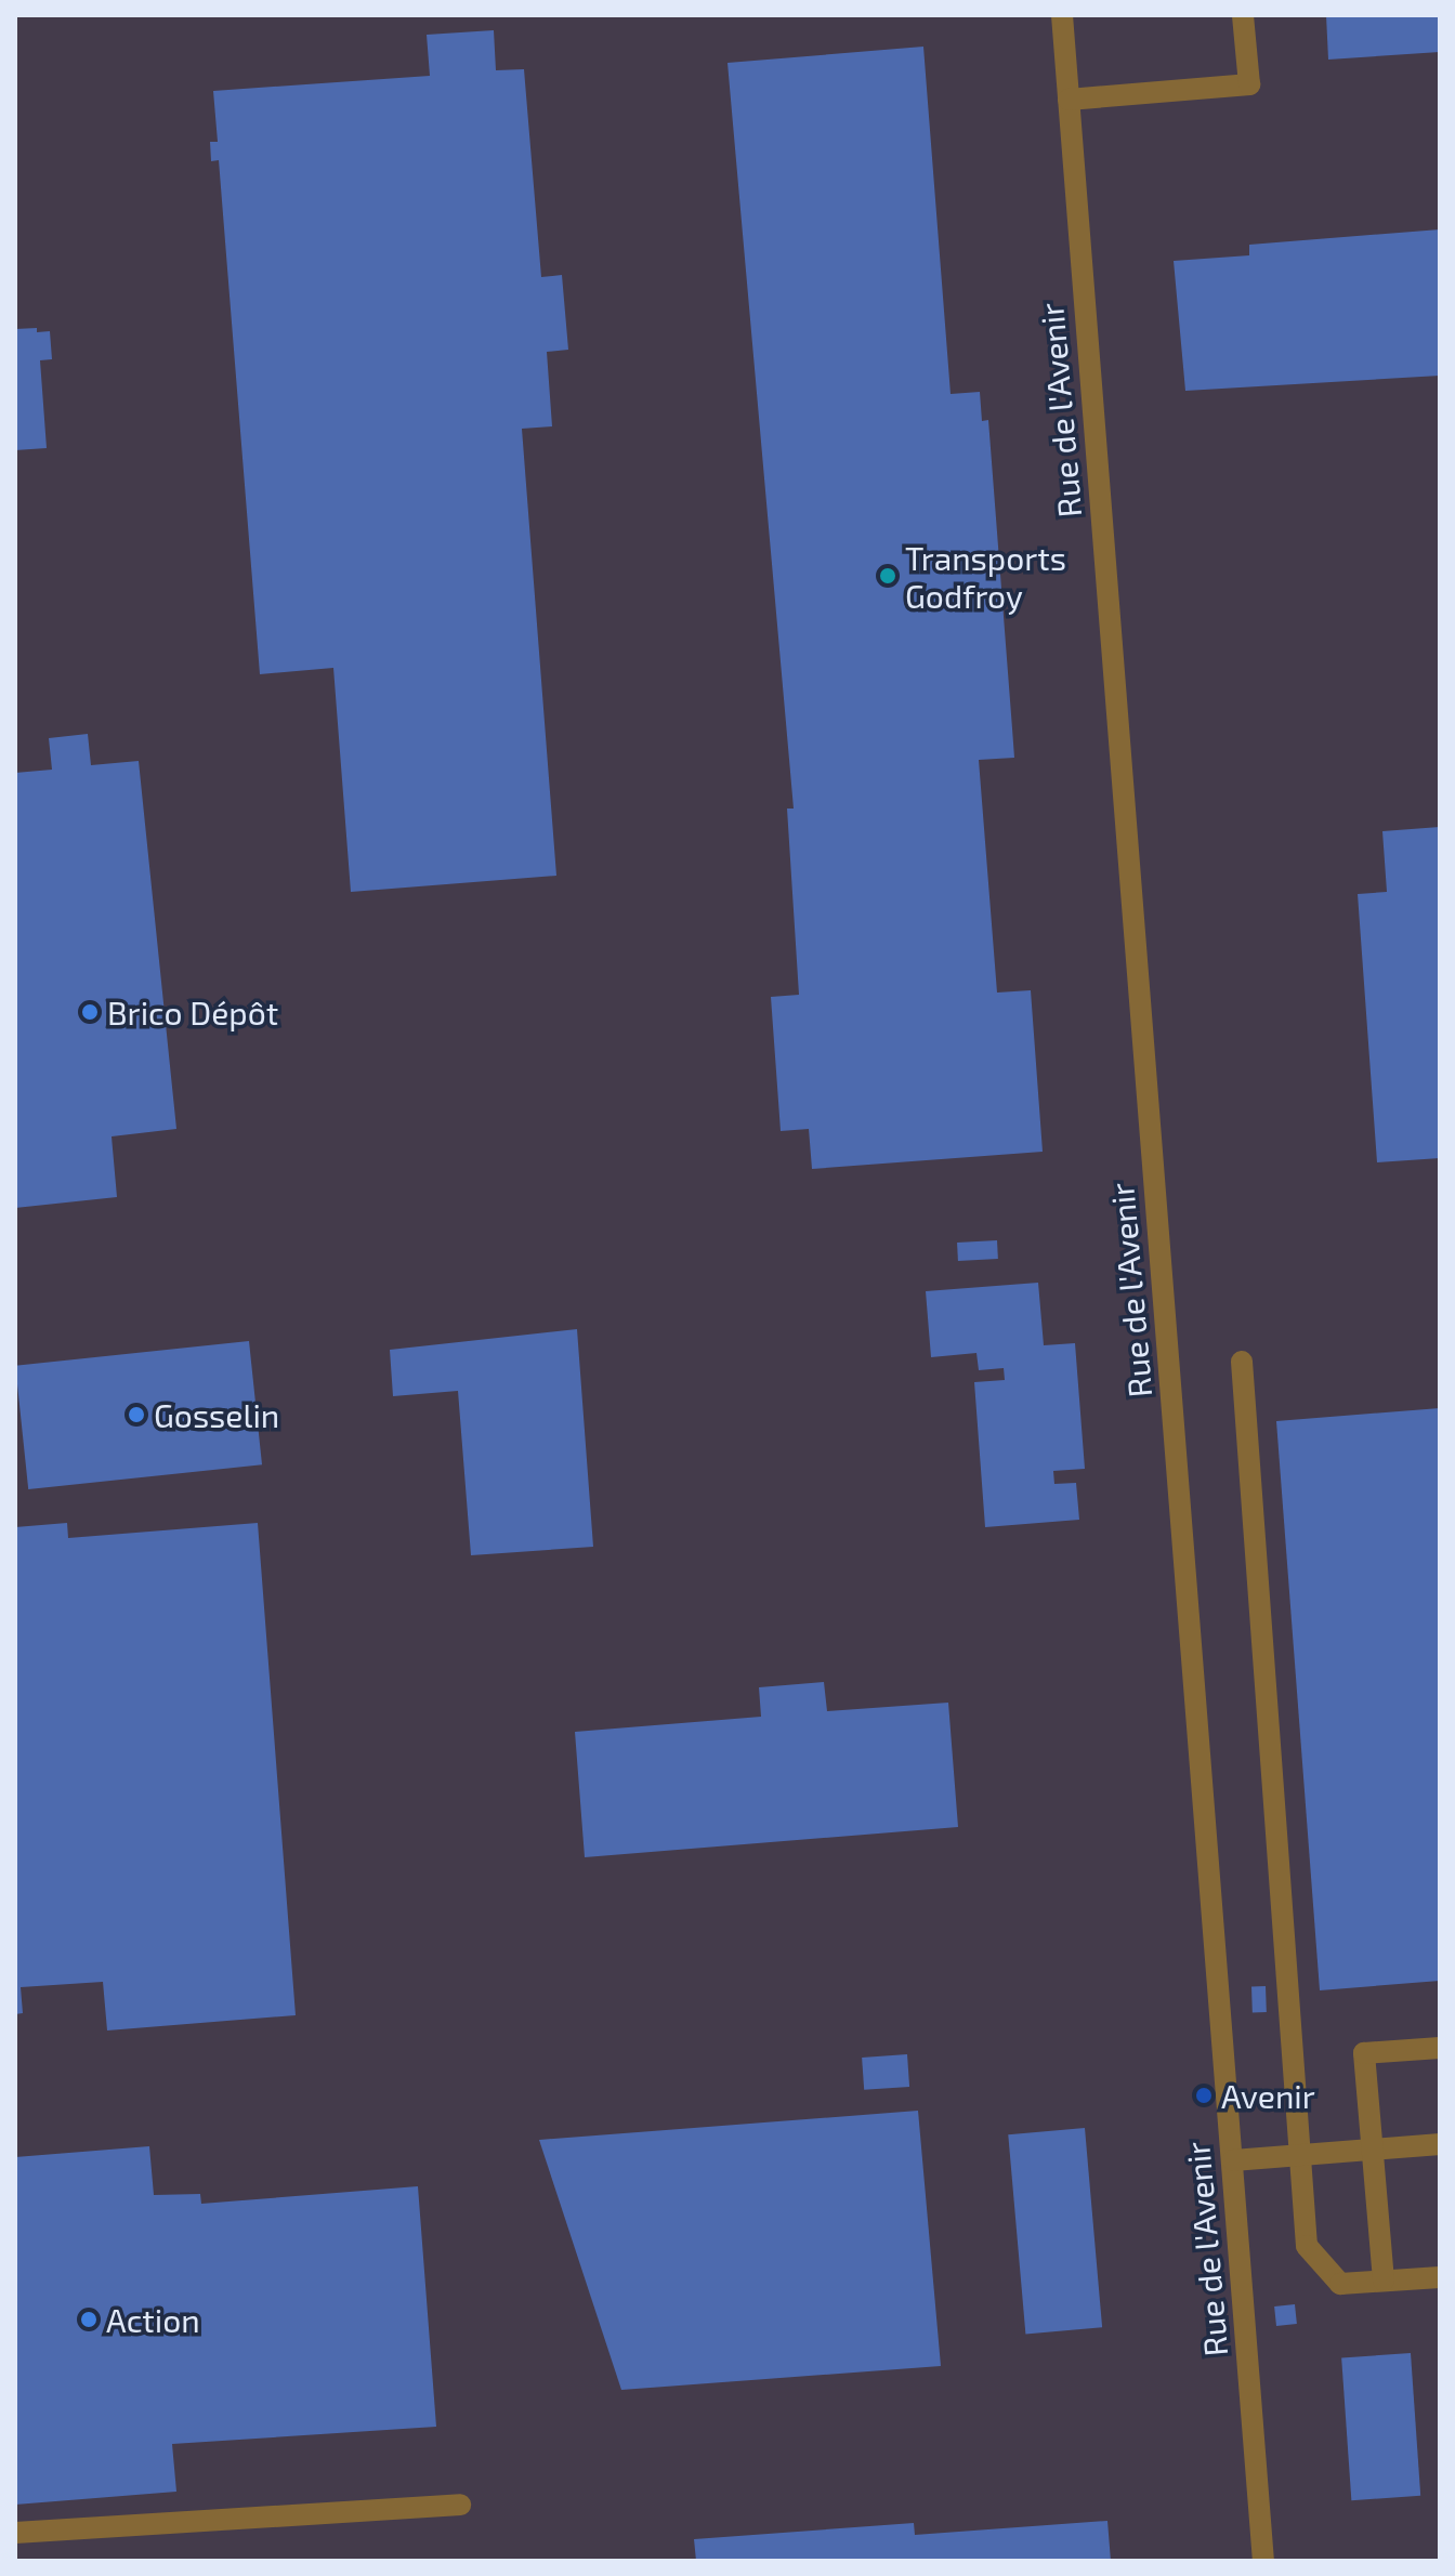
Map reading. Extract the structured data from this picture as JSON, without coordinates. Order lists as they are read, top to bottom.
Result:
{
  "streets": {
    "street": ["Rue de l'Avenir"]
  },
  "places": [
    "Transports Godfroy",
    "Brico Dépôt",
    "Gosselin",
    "Avenir",
    "Action"
  ]
}
